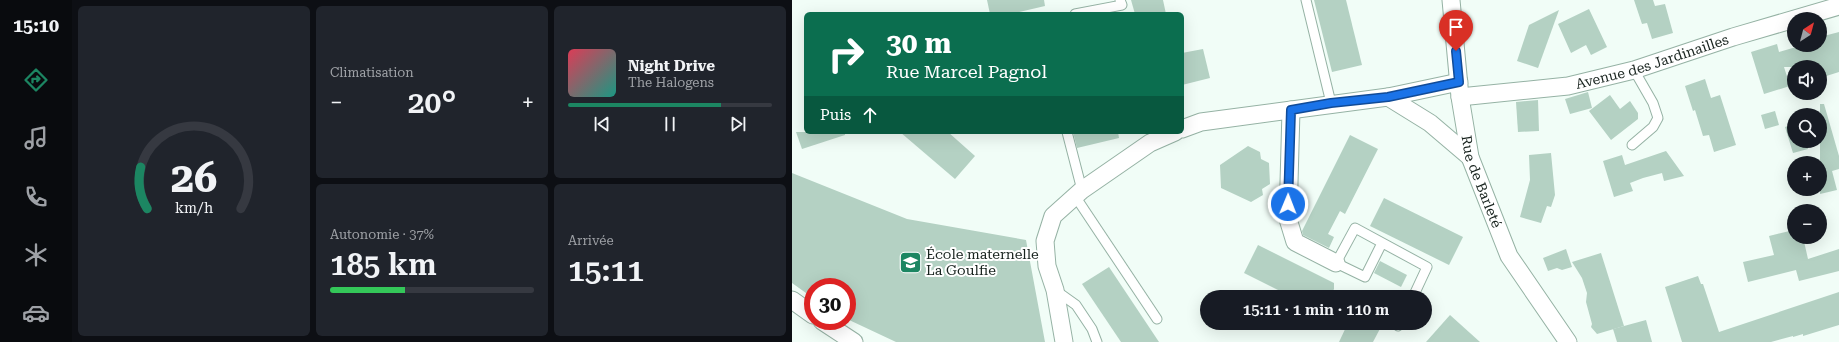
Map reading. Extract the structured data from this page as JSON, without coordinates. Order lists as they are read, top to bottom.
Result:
{
  "streets": {
    "street": ["Avenue des Jardinailles", "Rue de Barleté"]
  },
  "crossings": [
    ["Avenue des Jardinailles", "Rue de Barleté"]
  ],
  "places": {
    "school or university": ["École maternelle La Goulfie"]
  },
  "north": "top right",
  "page": {
    "tabs": "15:10",
    "tile": [
      "Climatisation",
      ["Autonomie · 37%", "185 km"],
      ["Arrivée", "15:11"]
    ],
    "map_buttons": ["+", "−"],
    "turn": ["30 m", "Rue Marcel Pagnol"],
    "song": ["Night Drive", "The Halogens"],
    "heat": ["−", "20°", "+"],
    "then": "Puis",
    "limit": "30",
    "trip": "15:11 · 1 min · 110 m",
    "gauge": ["26", "km/h"]
  }
}
